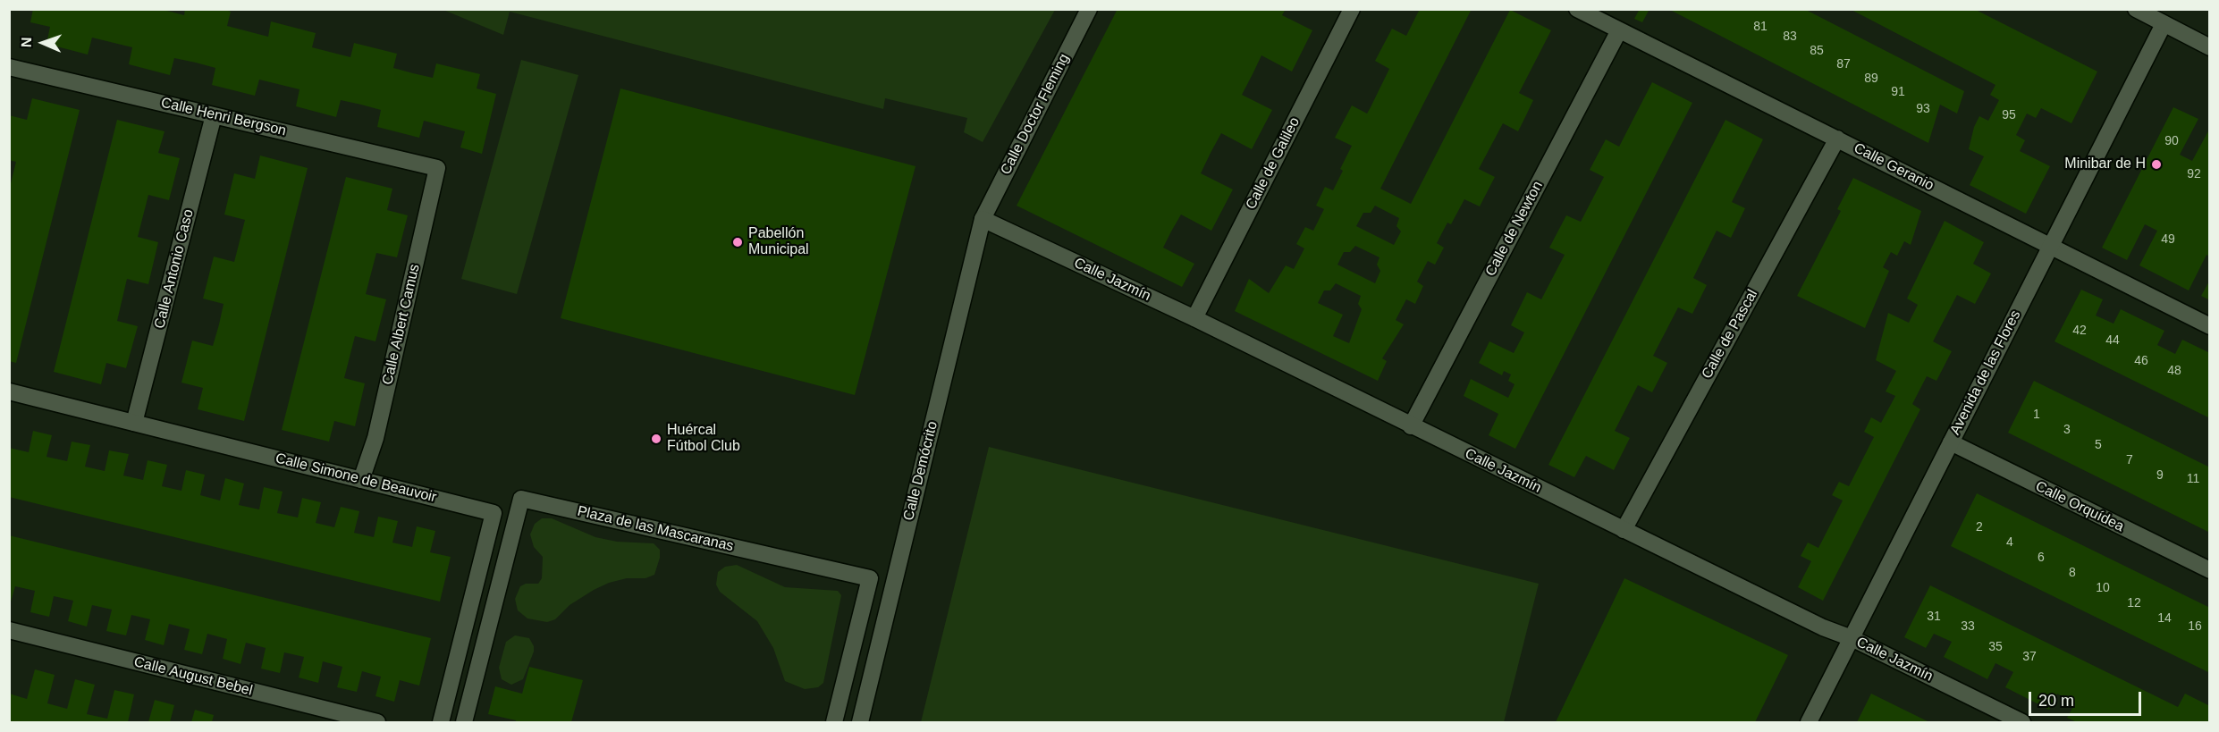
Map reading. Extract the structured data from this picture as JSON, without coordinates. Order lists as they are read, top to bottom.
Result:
{
  "streets": {
    "street": [
      "Calle Doctor Fleming",
      "Calle Henri Bergson",
      "Calle de Galileo",
      "Calle Geranio",
      "Calle de Newton",
      "Calle Antonio Caso",
      "Calle Jazmín",
      "Calle Albert Camus",
      "Calle de Pascal",
      "Avenida de las Flores",
      "Calle Demócrito",
      "Calle Simone de Beauvoir",
      "Calle Orquídea",
      "Plaza de las Mascaranas",
      "Calle August Bebel"
    ]
  },
  "crossings": [
    ["Calle Doctor Fleming", "Calle Jazmín"],
    ["Calle Doctor Fleming", "Calle Demócrito"],
    ["Calle Henri Bergson", "Calle Antonio Caso"],
    ["Calle Henri Bergson", "Calle Albert Camus"],
    ["Calle de Galileo", "Calle Jazmín"],
    ["Calle Geranio", "Calle de Newton"],
    ["Calle Geranio", "Calle de Pascal"],
    ["Calle Geranio", "Avenida de las Flores"],
    ["Calle de Newton", "Calle Jazmín"],
    ["Calle Antonio Caso", "Calle Simone de Beauvoir"],
    ["Calle Jazmín", "Calle de Pascal"],
    ["Calle Jazmín", "Avenida de las Flores"],
    ["Calle Jazmín", "Calle Demócrito"],
    ["Calle Albert Camus", "Calle Simone de Beauvoir"],
    ["Avenida de las Flores", "Calle Orquídea"]
  ],
  "places": ["Minibar de H", "Pabellón Municipal", "Huércal Fútbol Club"],
  "house_numbers": [
    "81",
    "83",
    "85",
    "87",
    "89",
    "91",
    "93",
    "95",
    "90",
    "92",
    "49",
    "42",
    "44",
    "46",
    "48",
    "1",
    "3",
    "5",
    "7",
    "9",
    "11",
    "2",
    "4",
    "6",
    "8",
    "10",
    "12",
    "31",
    "14",
    "33",
    "16",
    "35",
    "37"
  ],
  "scale_bar": "20 m",
  "north": "left"
}
